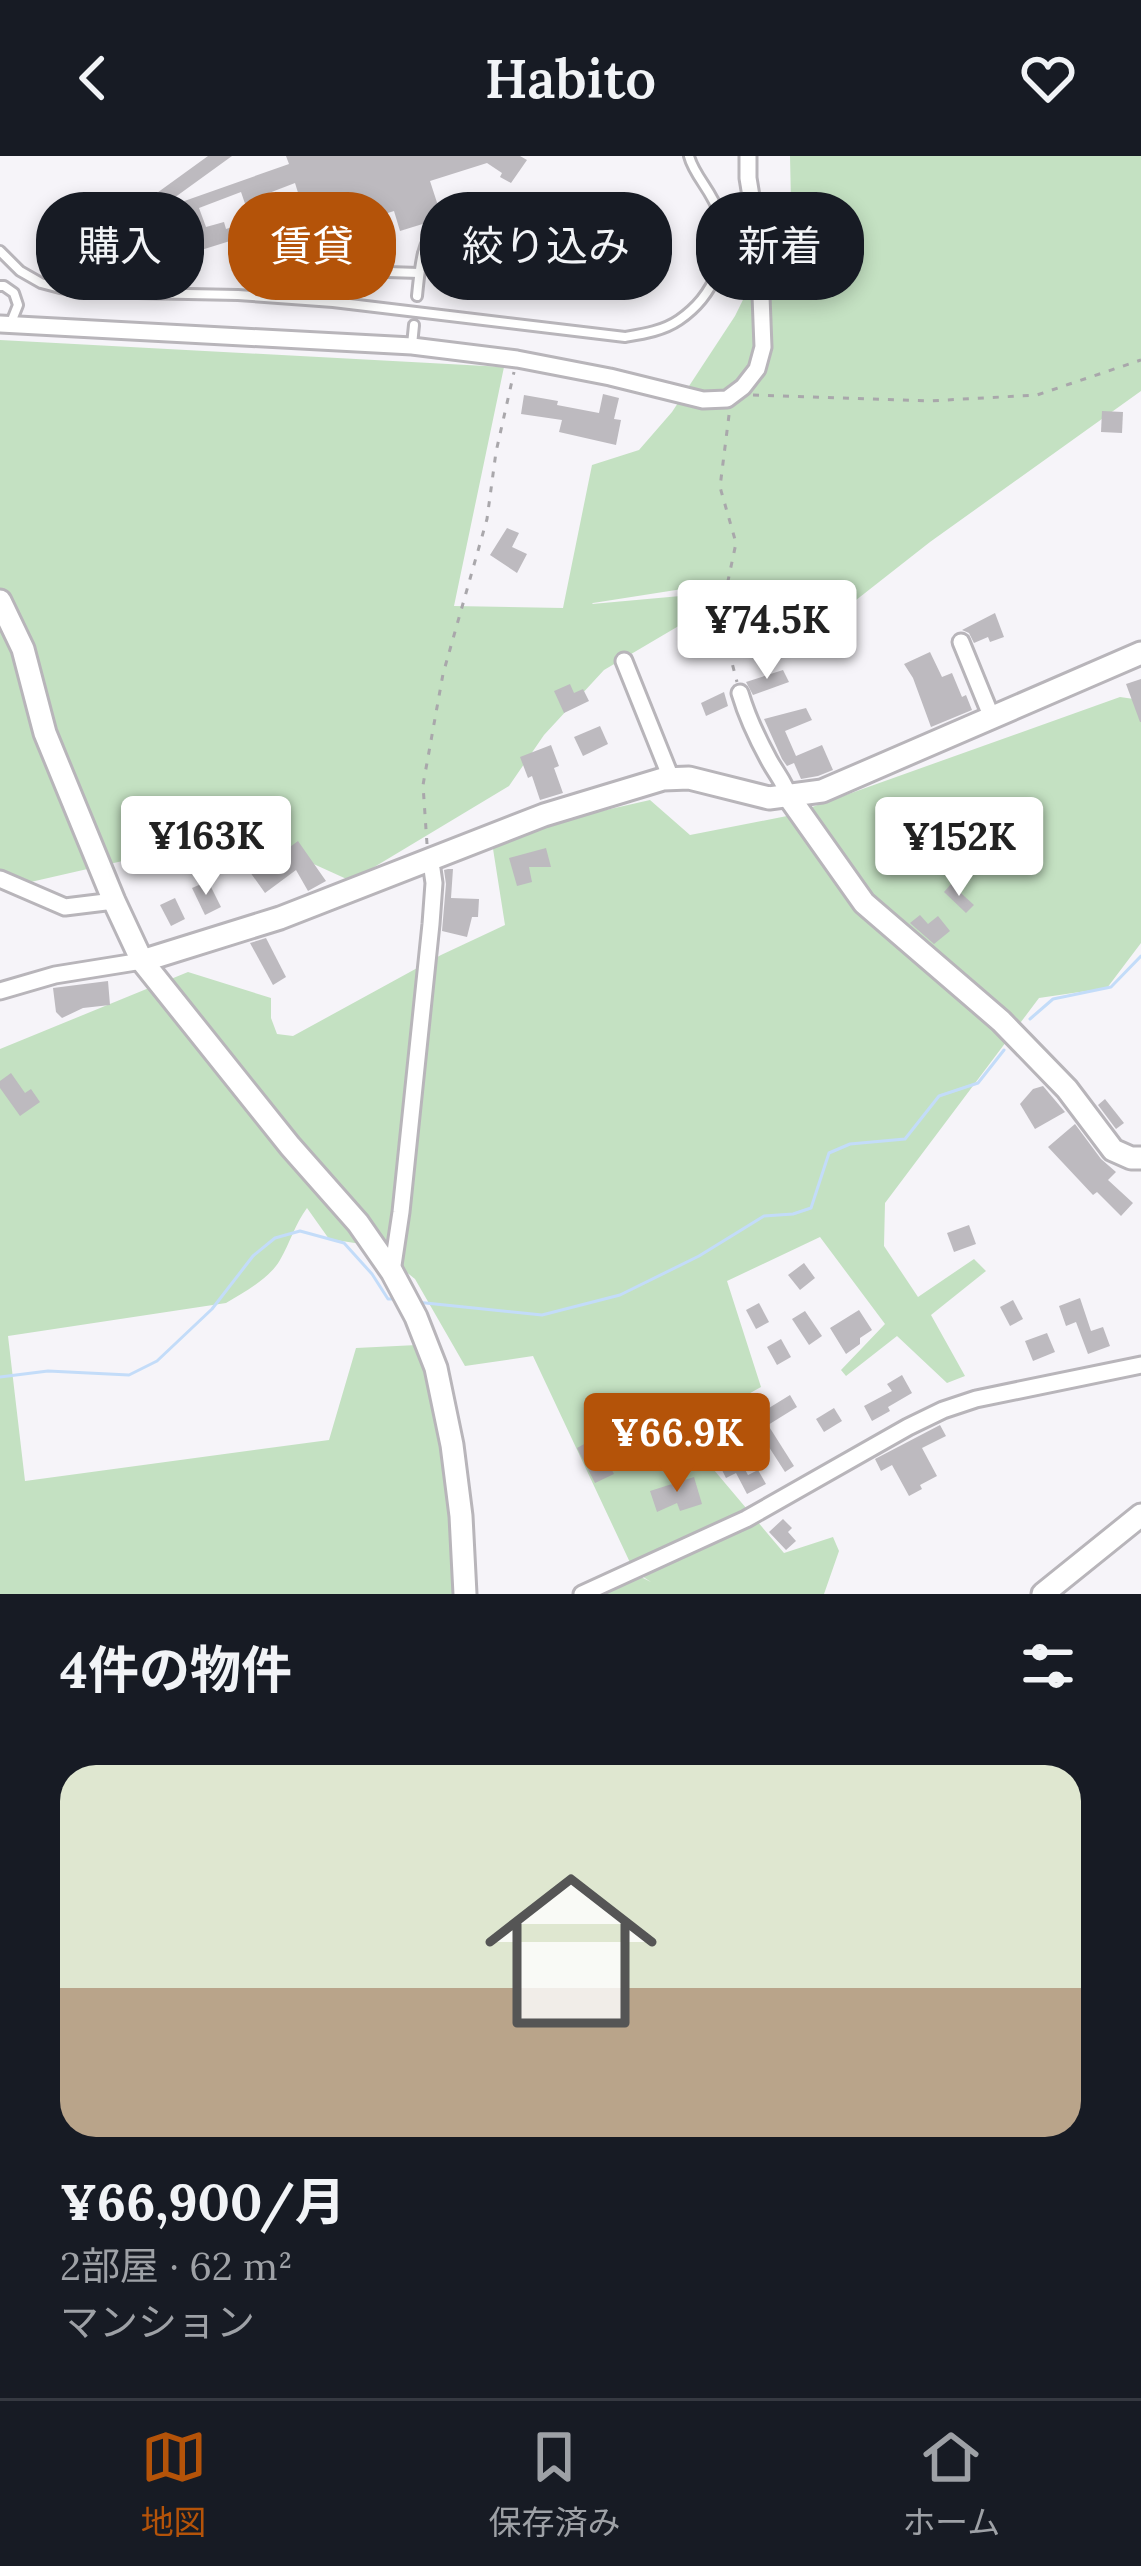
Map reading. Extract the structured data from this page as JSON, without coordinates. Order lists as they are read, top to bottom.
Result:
{
  "page": {
    "header": "Habito",
    "chip": [
      "購入",
      "賃貸",
      "絞り込み",
      "新着"
    ],
    "price": [
      "¥74.5K",
      "¥163K",
      "¥152K",
      "¥66.9K"
    ],
    "heading": "4件の物件",
    "list": [
      {
        "name": "¥66,900/月",
        "note": "2部屋 · 62 m² · マンション"
      }
    ],
    "tabs": ["地図", "保存済み", "ホーム"]
  }
}
